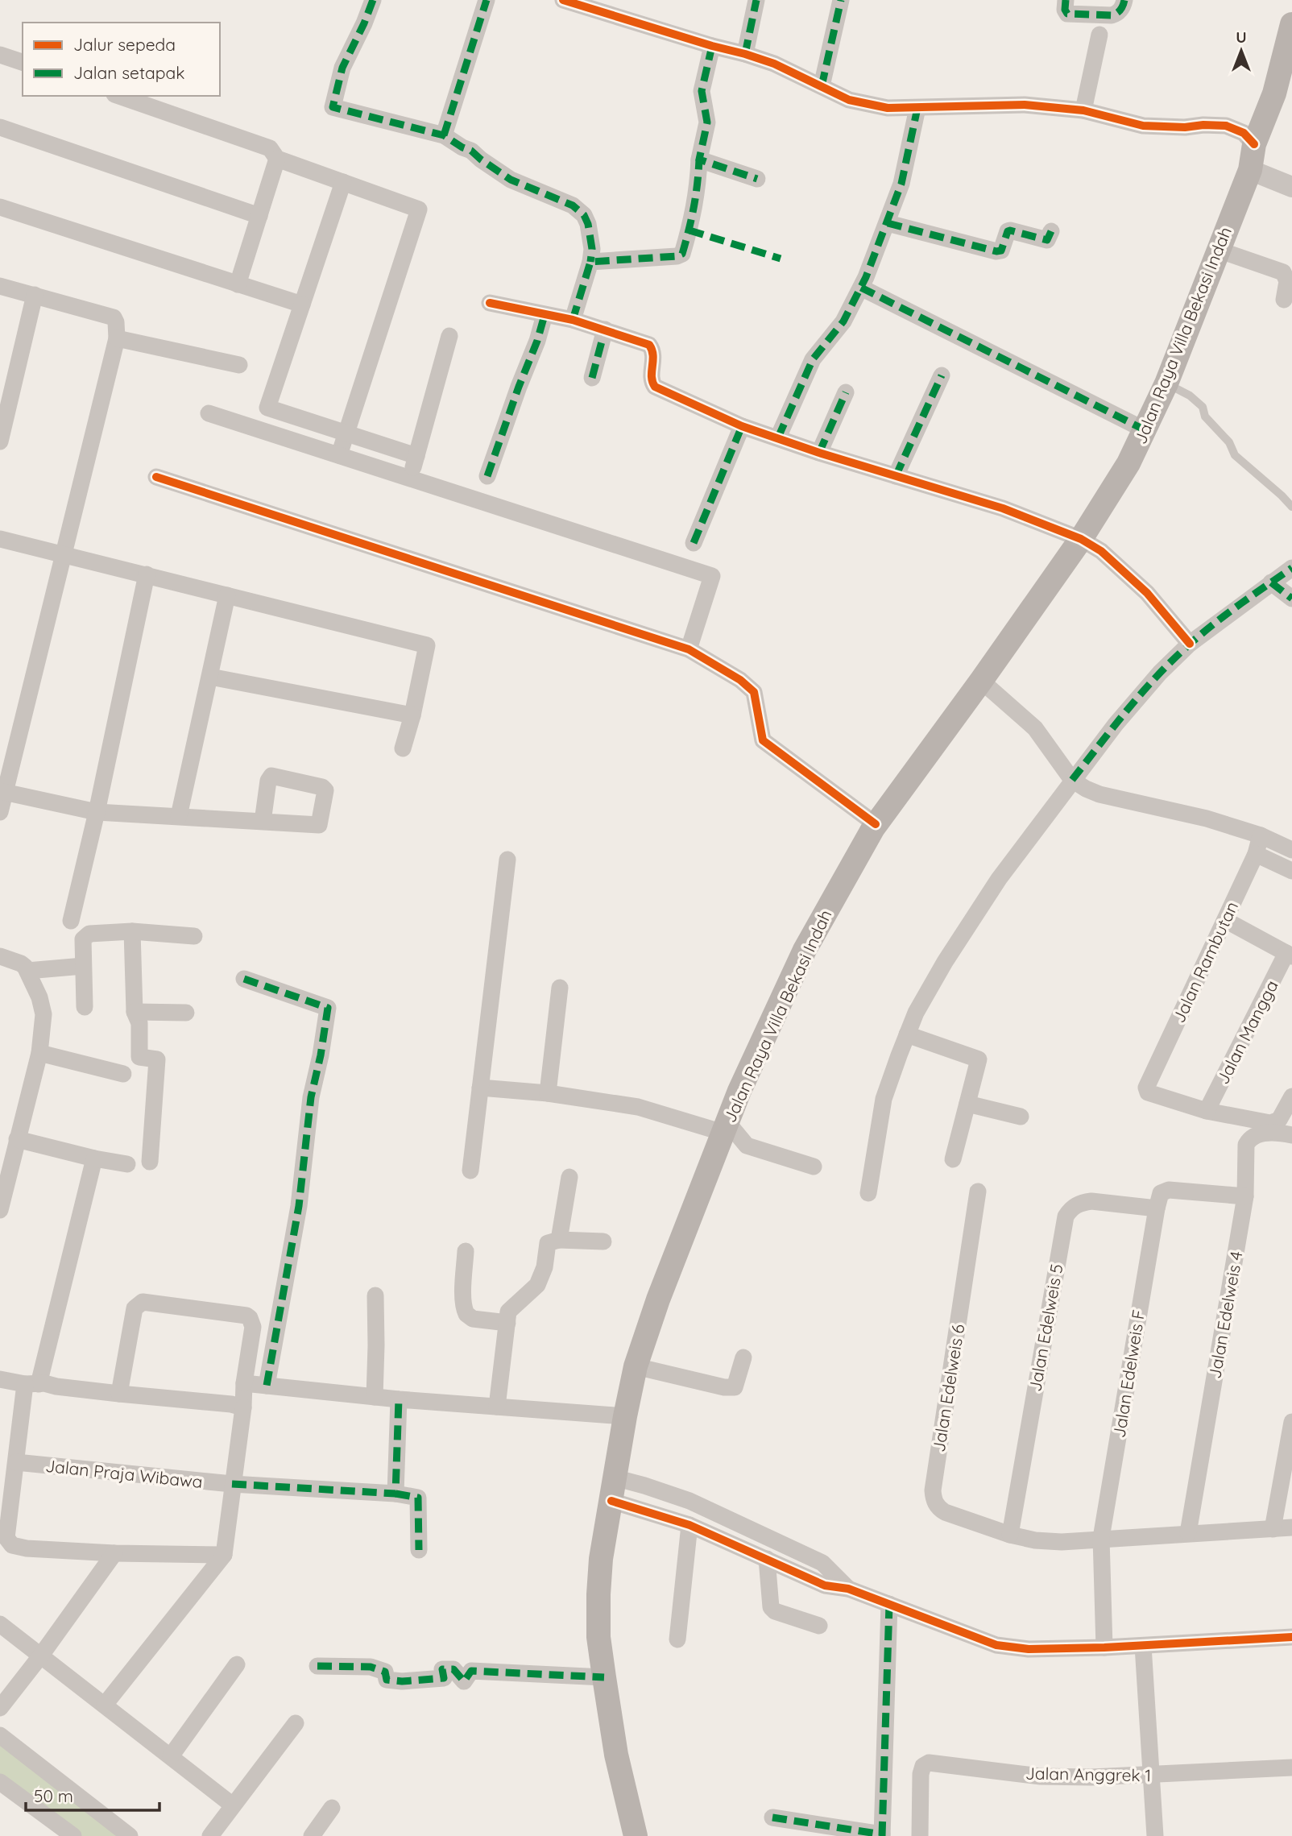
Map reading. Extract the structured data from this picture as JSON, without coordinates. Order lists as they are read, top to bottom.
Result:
{
  "streets": {
    "main road": ["Jalan Raya Villa Bekasi Indah"],
    "street": [
      "Jalan Rambutan",
      "Jalan Mangga",
      "Jalan Edelweis 4",
      "Jalan Edelweis 5",
      "Jalan Edelweis F",
      "Jalan Edelweis 6",
      "Jalan Praja Wibawa",
      "Jalan Anggrek 1"
    ]
  },
  "crossings": [
    ["Jalan Rambutan", "Jalan Mangga"],
    ["Jalan Edelweis 4", "Jalan Edelweis 6"],
    ["Jalan Edelweis 5", "Jalan Edelweis F"],
    ["Jalan Edelweis 5", "Jalan Edelweis 6"],
    ["Jalan Edelweis F", "Jalan Edelweis 6"]
  ],
  "legend": ["Jalur sepeda", "Jalan setapak"],
  "scale_bar": "50 m",
  "north": "top"
}
